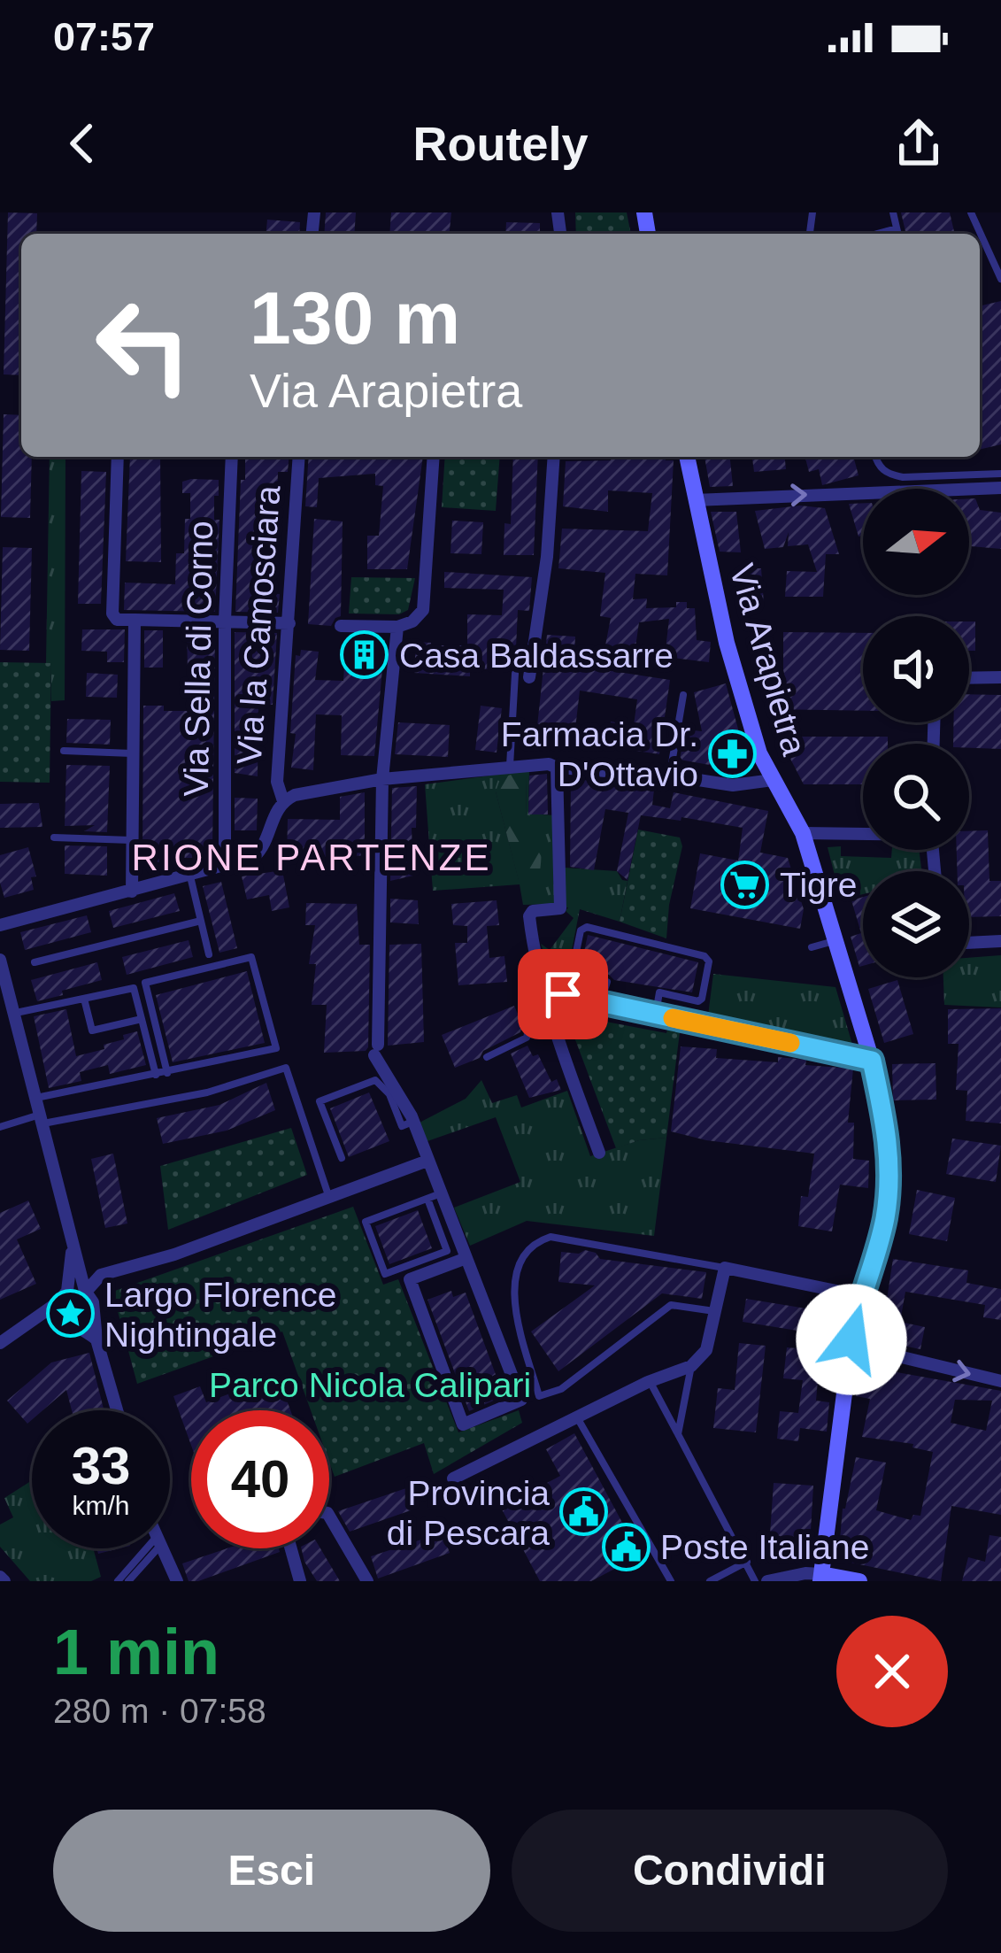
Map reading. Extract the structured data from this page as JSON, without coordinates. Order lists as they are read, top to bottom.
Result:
{
  "streets": {
    "street": ["Via la Camosciara", "Via Sella di Corno", "Via Arapietra"]
  },
  "districts": ["RIONE PARTENZE"],
  "parks": ["Parco Nicola Calipari"],
  "places": {
    "building": ["Casa Baldassarre"],
    "pharmacy": ["Farmacia Dr. D'Ottavio"],
    "supermarket": ["Tigre"],
    "place": ["Largo Florence Nightingale"],
    "public building": ["Provincia di Pescara", "Poste Italiane"]
  },
  "north": "right",
  "page": {
    "status": "07:57",
    "header": "Routely",
    "turn": ["130 m", "Via Arapietra"],
    "speed": "33 km/h",
    "limit": "40",
    "heading": ["1 min", "280 m · 07:58"],
    "buttons": ["Esci", "Condividi"]
  }
}
